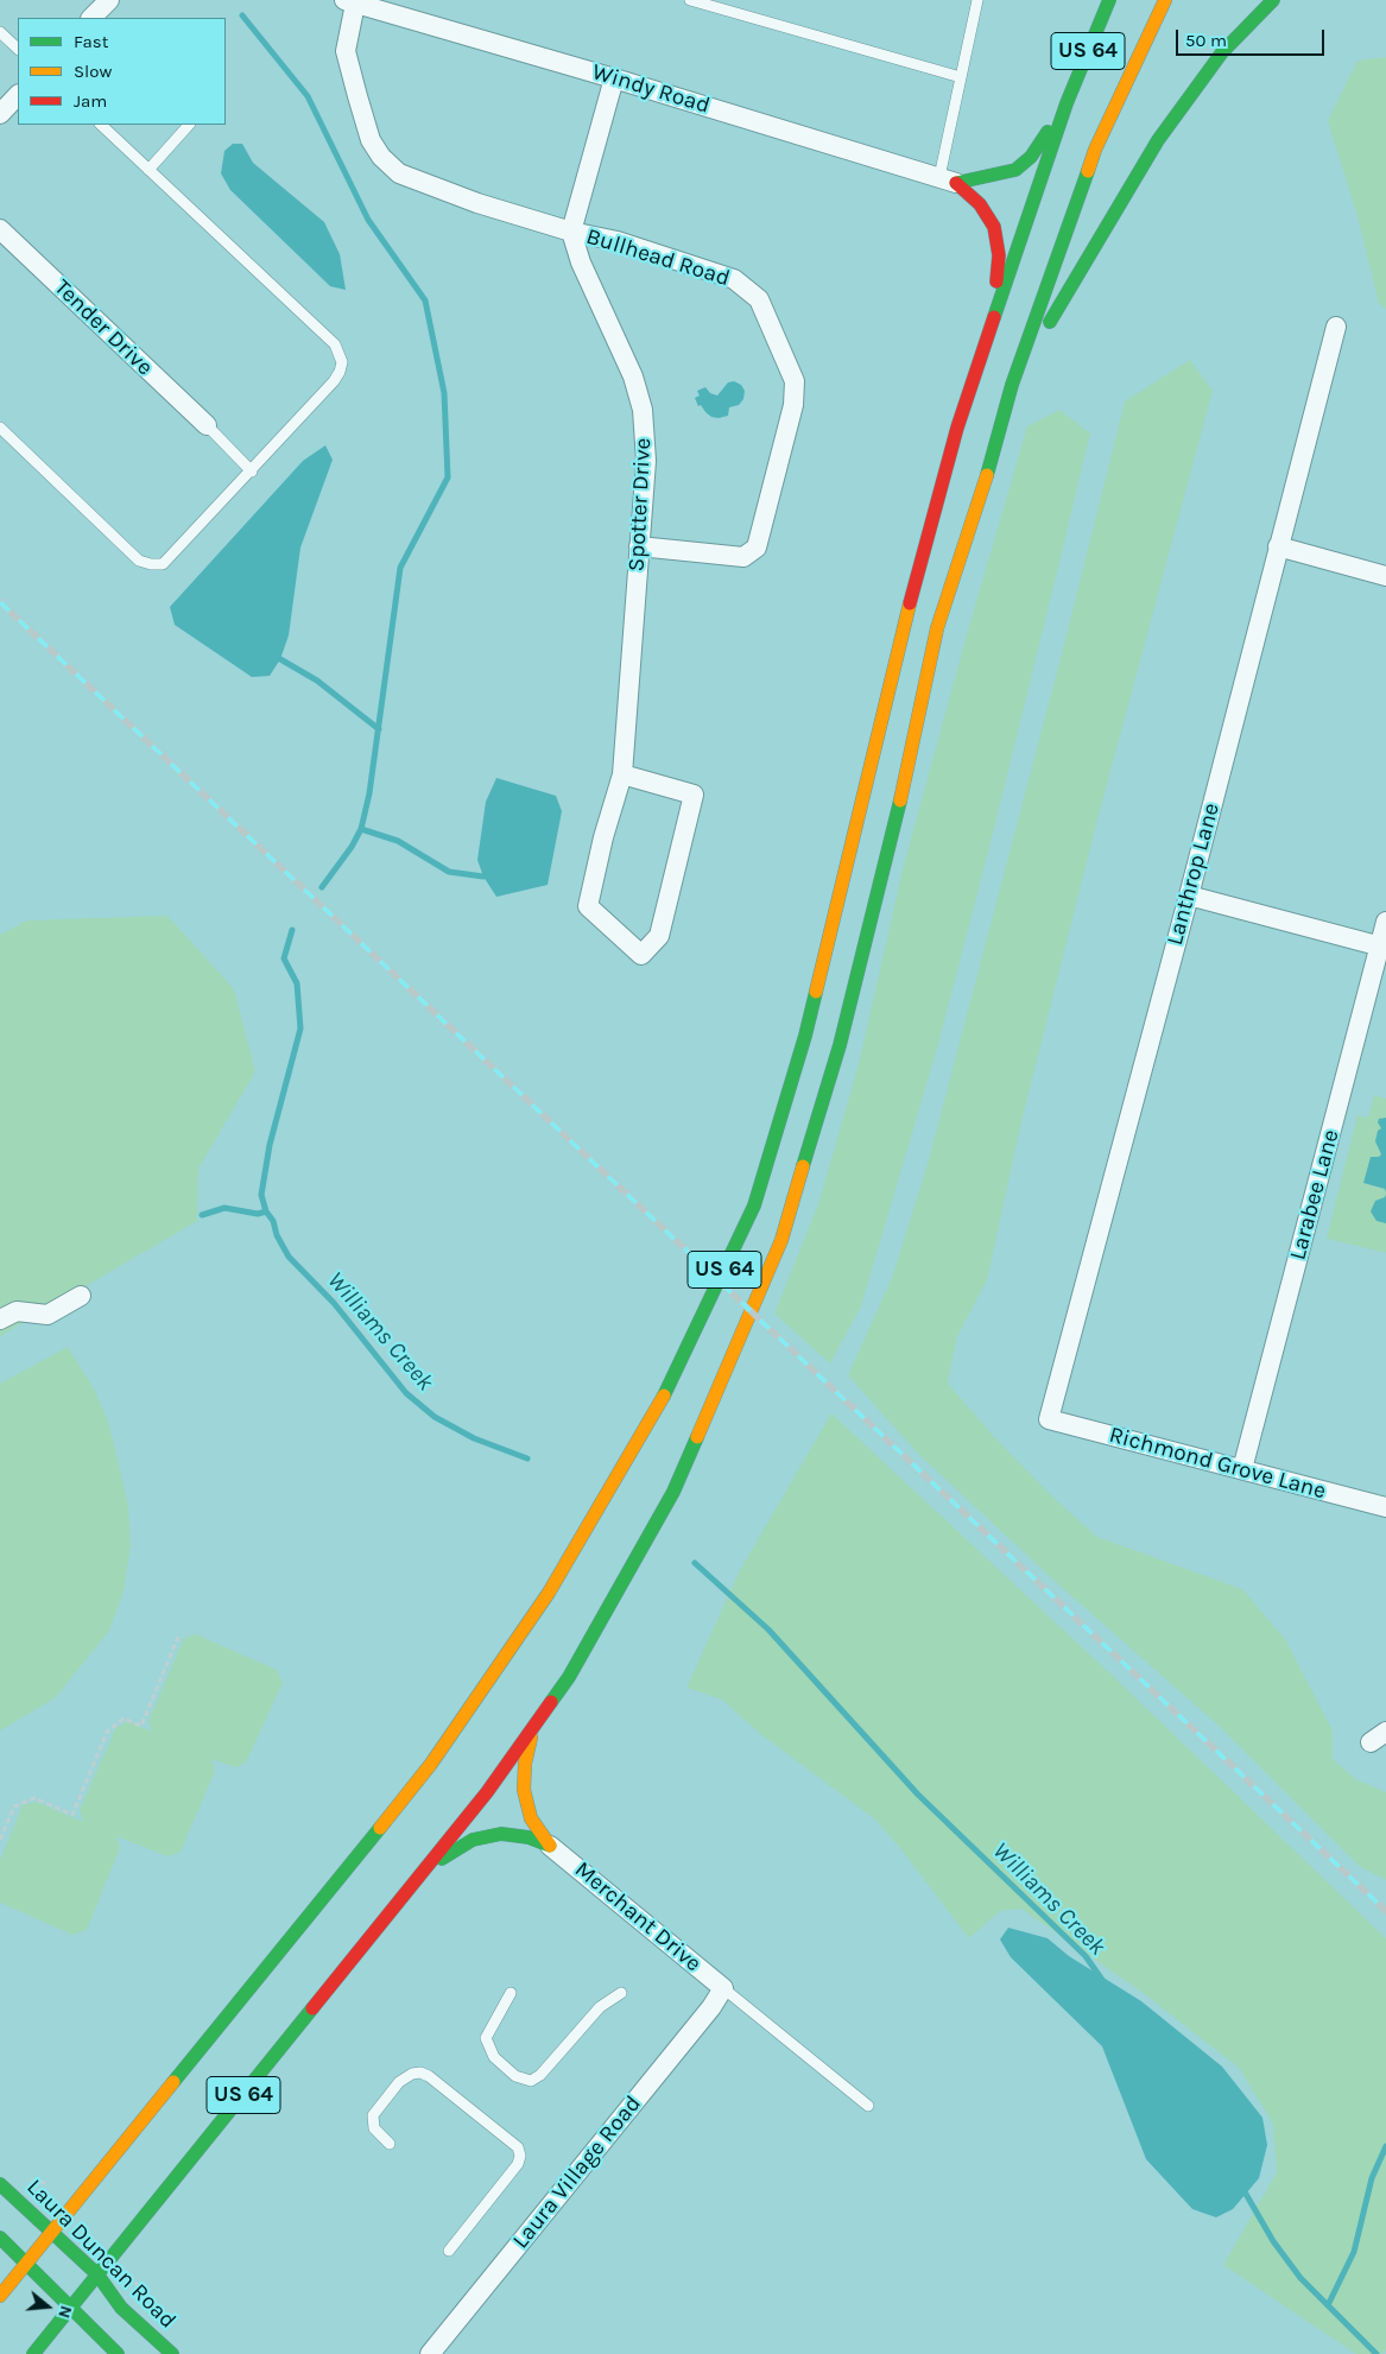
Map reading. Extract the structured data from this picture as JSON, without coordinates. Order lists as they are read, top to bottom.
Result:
{
  "streets": {
    "main road": ["US 64", "Laura Duncan Road"],
    "street": [
      "Windy Road",
      "Bullhead Road",
      "Tender Drive",
      "Spotter Drive",
      "Lanthrop Lane",
      "Larabee Lane",
      "Richmond Grove Lane",
      "Merchant Drive",
      "Laura Village Road"
    ]
  },
  "crossings": [
    ["US 64", "Laura Duncan Road"],
    ["Windy Road", "Bullhead Road"],
    ["Bullhead Road", "Spotter Drive"],
    ["Lanthrop Lane", "Richmond Grove Lane"],
    ["Larabee Lane", "Richmond Grove Lane"],
    ["Merchant Drive", "Laura Village Road"]
  ],
  "water": ["Williams Creek"],
  "legend": ["Fast", "Slow", "Jam"],
  "scale_bar": "50 m",
  "north": "right"
}
